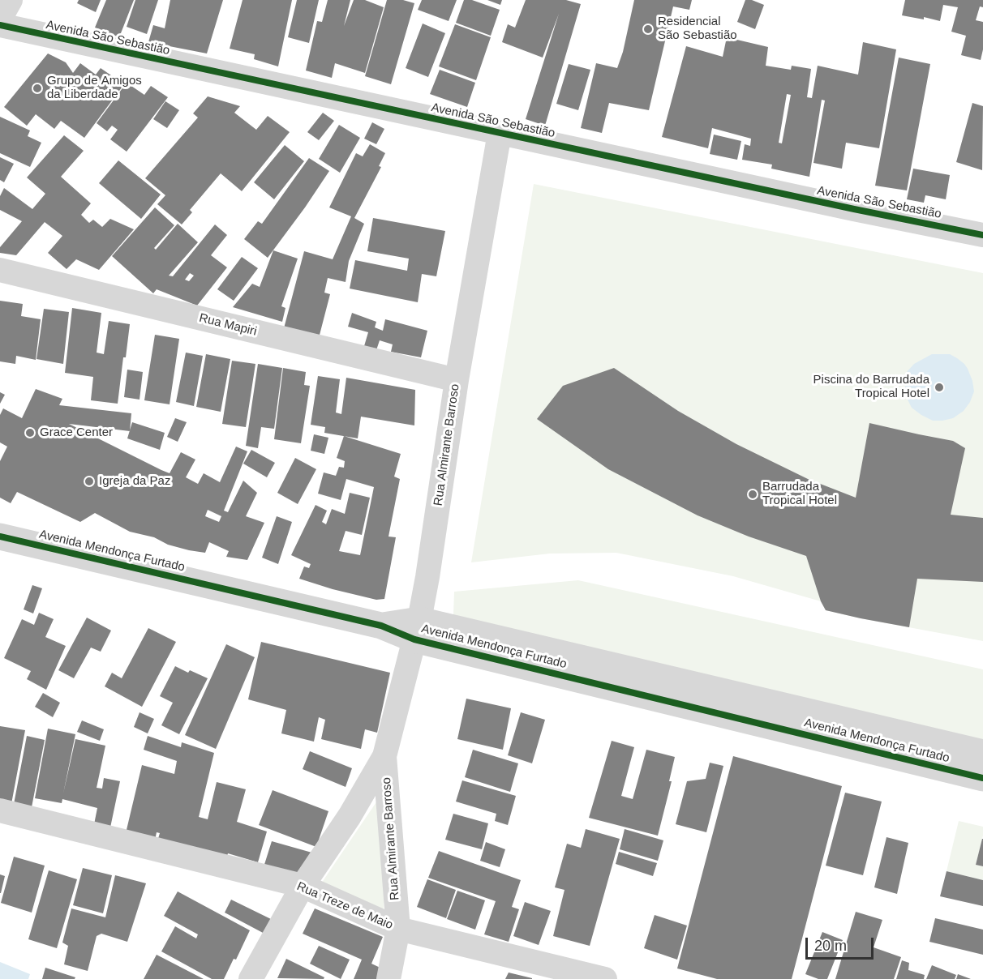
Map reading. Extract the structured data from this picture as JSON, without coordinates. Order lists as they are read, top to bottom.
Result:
{
  "streets": {
    "street": [
      "Avenida São Sebastião",
      "Rua Mapiri",
      "Rua Almirante Barroso",
      "Avenida Mendonça Furtado",
      "Rua Treze de Maio"
    ]
  },
  "crossings": [
    ["Avenida São Sebastião", "Rua Almirante Barroso"],
    ["Rua Mapiri", "Rua Almirante Barroso"],
    ["Rua Almirante Barroso", "Avenida Mendonça Furtado"],
    ["Rua Almirante Barroso", "Rua Treze de Maio"]
  ],
  "places": [
    "Residencial São Sebastião",
    "Grupo de Amigos da Liberdade",
    "Piscina do Barrudada Tropical Hotel",
    "Grace Center",
    "Igreja da Paz",
    "Barrudada Tropical Hotel"
  ],
  "scale_bar": "20 m"
}
